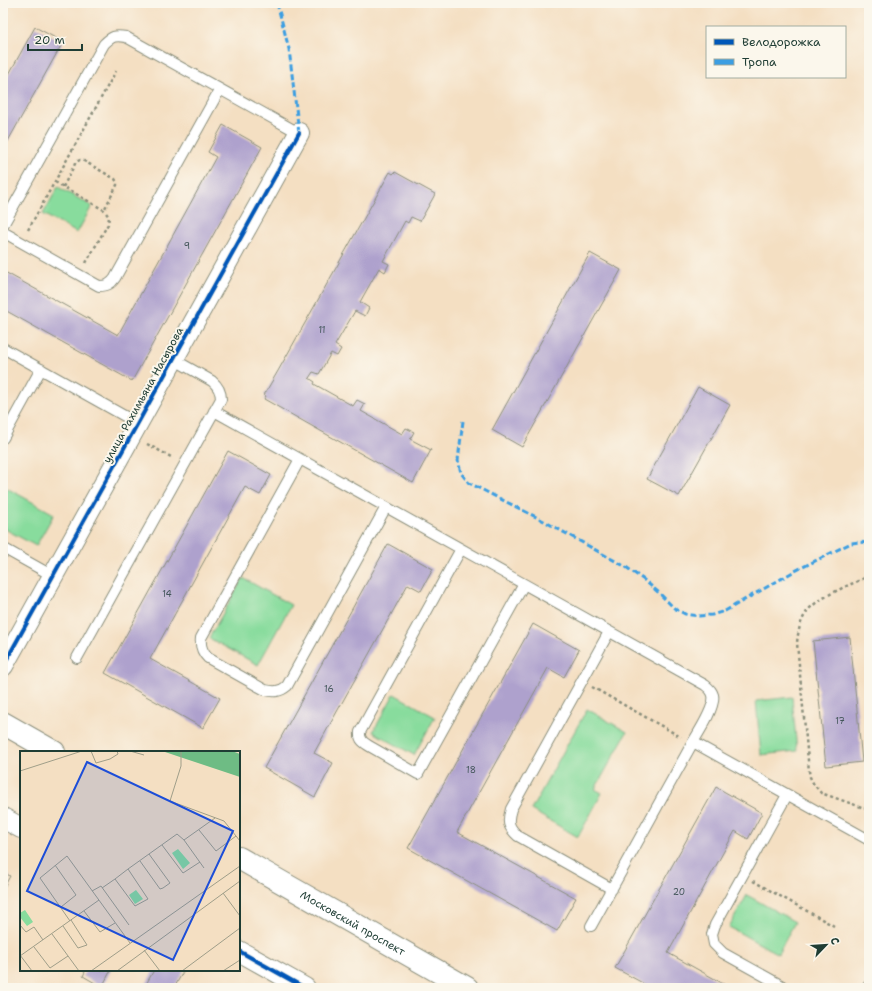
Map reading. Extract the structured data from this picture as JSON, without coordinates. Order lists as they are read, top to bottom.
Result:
{
  "streets": {
    "main road": ["Московский проспект"],
    "street": ["улица Рахимьяна Насырова"]
  },
  "house_numbers": [
    "9",
    "11",
    "14",
    "16",
    "17",
    "18",
    "20"
  ],
  "legend": ["Велодорожка", "Тропа"],
  "scale_bar": "20 m",
  "north": "top right"
}
